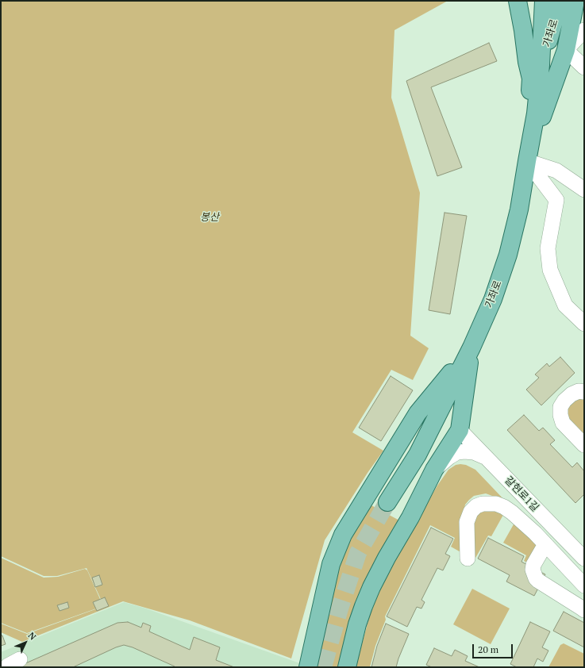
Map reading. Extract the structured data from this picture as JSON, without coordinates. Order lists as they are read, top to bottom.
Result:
{
  "streets": {
    "main road": ["가좌로"],
    "street": ["갈현로1길"]
  },
  "parks": ["봉산"],
  "scale_bar": "20 m",
  "north": "top right"
}
